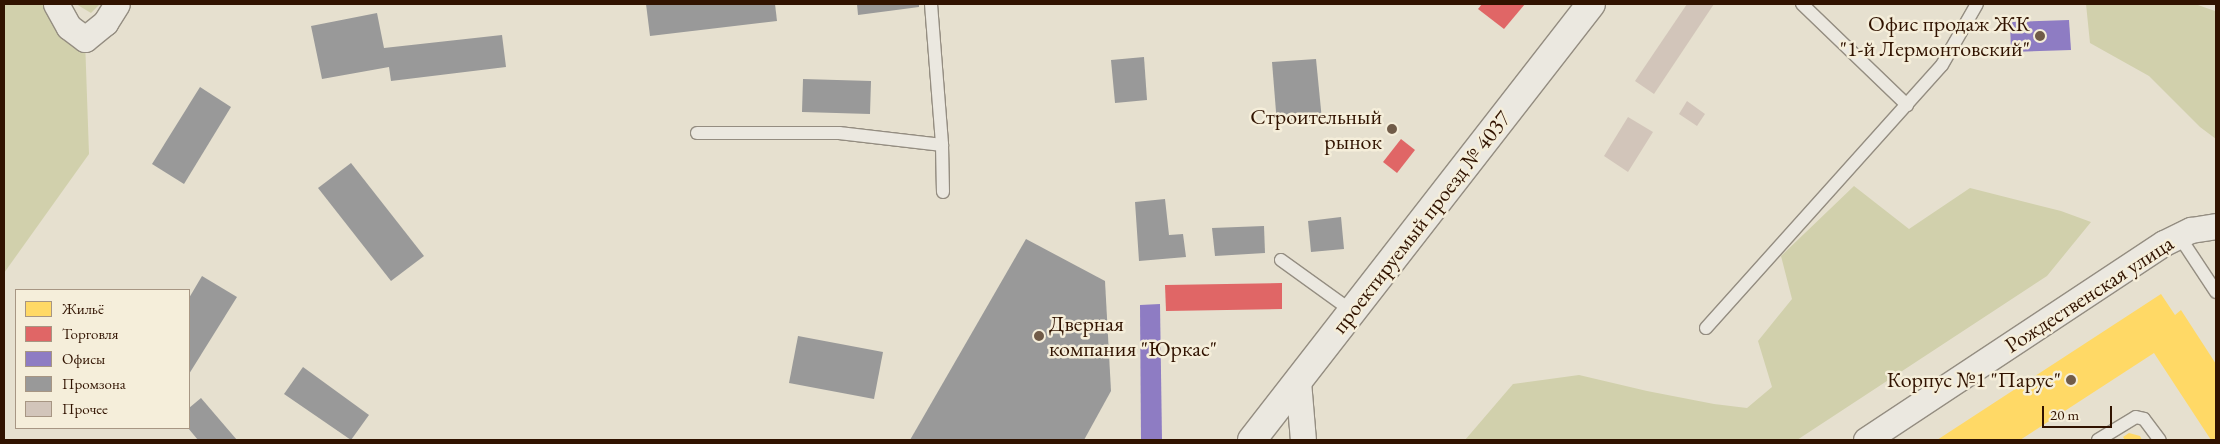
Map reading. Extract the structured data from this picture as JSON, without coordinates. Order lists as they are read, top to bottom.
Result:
{
  "streets": {
    "main road": ["проектируемый проезд № 4037"],
    "street": ["Рождественская улица"]
  },
  "places": [
    "Офис продаж ЖК \"1-й Лермонтовский\"",
    "Строительный рынок",
    "Дверная компания \"Юркас\"",
    "Корпус №1 \"Парус\""
  ],
  "legend": [
    "Жильё",
    "Торговля",
    "Офисы",
    "Промзона",
    "Прочее"
  ],
  "scale_bar": "20 m"
}
